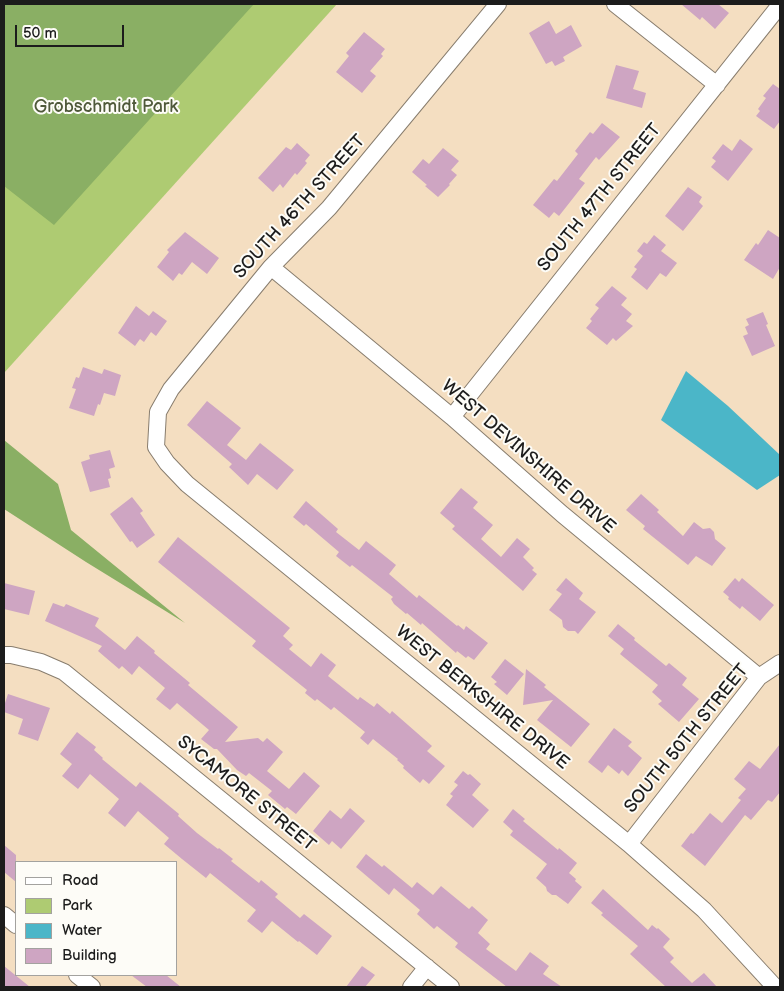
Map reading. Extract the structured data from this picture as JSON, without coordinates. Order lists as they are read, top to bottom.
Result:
{
  "streets": {
    "street": [
      "SOUTH 47TH STREET",
      "SOUTH 46TH STREET",
      "WEST DEVINSHIRE DRIVE",
      "WEST BERKSHIRE DRIVE",
      "SOUTH 50TH STREET",
      "SYCAMORE STREET"
    ]
  },
  "crossings": [
    ["SOUTH 47TH STREET", "WEST DEVINSHIRE DRIVE"],
    ["SOUTH 46TH STREET", "WEST DEVINSHIRE DRIVE"],
    ["SOUTH 46TH STREET", "WEST BERKSHIRE DRIVE"],
    ["WEST DEVINSHIRE DRIVE", "SOUTH 50TH STREET"],
    ["WEST BERKSHIRE DRIVE", "SOUTH 50TH STREET"]
  ],
  "parks": ["Grobschmidt Park"],
  "legend": [
    "Road",
    "Park",
    "Water",
    "Building"
  ],
  "scale_bar": "50 m"
}
